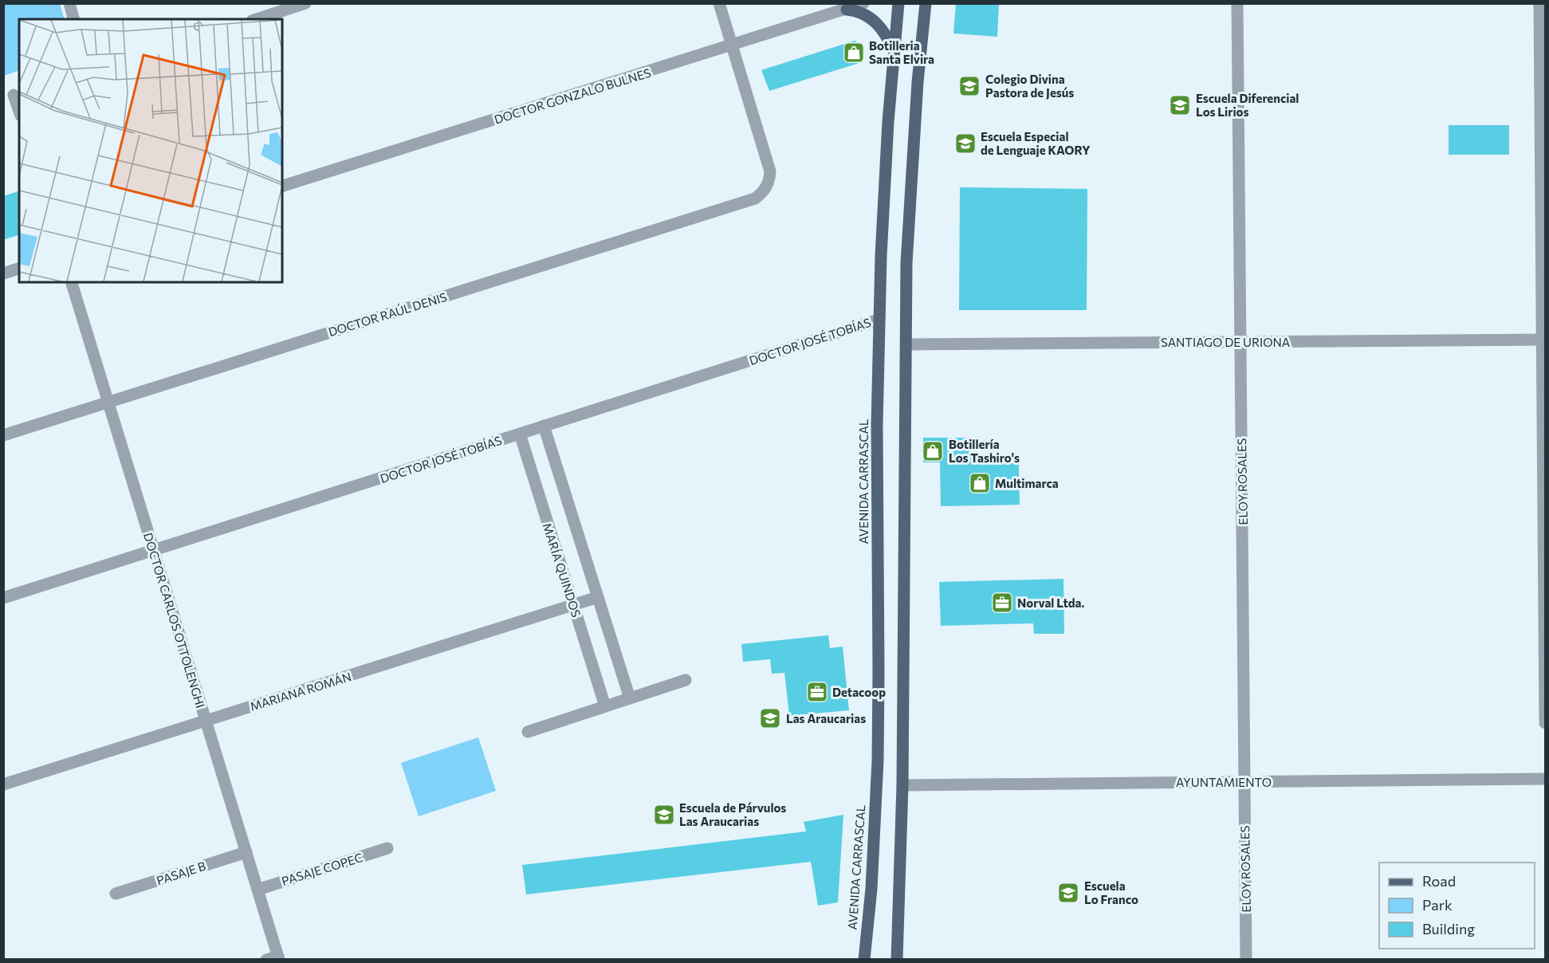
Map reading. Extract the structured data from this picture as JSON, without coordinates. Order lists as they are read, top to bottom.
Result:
{
  "streets": {
    "main road": ["AVENIDA CARRASCAL"],
    "street": [
      "DOCTOR GONZALO BULNES",
      "DOCTOR RAÚL DENIS",
      "DOCTOR JOSÉ TOBÍAS",
      "SANTIAGO DE URIONA",
      "ELOY ROSALES",
      "MARÍA QUINDOS",
      "DOCTOR CARLOS OTTOLENGHI",
      "MARIANA ROMÁN",
      "AYUNTAMIENTO",
      "PASAJE COPEC",
      "PASAJE B"
    ]
  },
  "crossings": [
    ["DOCTOR GONZALO BULNES", "DOCTOR RAÚL DENIS"],
    ["DOCTOR RAÚL DENIS", "DOCTOR CARLOS OTTOLENGHI"],
    ["DOCTOR JOSÉ TOBÍAS", "AVENIDA CARRASCAL"],
    ["DOCTOR JOSÉ TOBÍAS", "MARÍA QUINDOS"],
    ["DOCTOR JOSÉ TOBÍAS", "DOCTOR CARLOS OTTOLENGHI"],
    ["SANTIAGO DE URIONA", "ELOY ROSALES"],
    ["ELOY ROSALES", "AYUNTAMIENTO"],
    ["MARÍA QUINDOS", "MARIANA ROMÁN"],
    ["DOCTOR CARLOS OTTOLENGHI", "MARIANA ROMÁN"],
    ["DOCTOR CARLOS OTTOLENGHI", "PASAJE COPEC"],
    ["DOCTOR CARLOS OTTOLENGHI", "PASAJE B"]
  ],
  "places": {
    "shop": ["Botilleria Santa Elvira", "Botillería Los Tashiro's", "Multimarca"],
    "school or university": [
      "Colegio Divina Pastora de Jesús",
      "Escuela Diferencial Los Lirios",
      "Escuela Especial de Lenguaje KAORY",
      "Las Araucarias",
      "Escuela de Párvulos Las Araucarias",
      "Escuela Lo Franco"
    ],
    "office": ["Norval Ltda.", "Detacoop"]
  },
  "legend": ["Road", "Park", "Building"]
}
